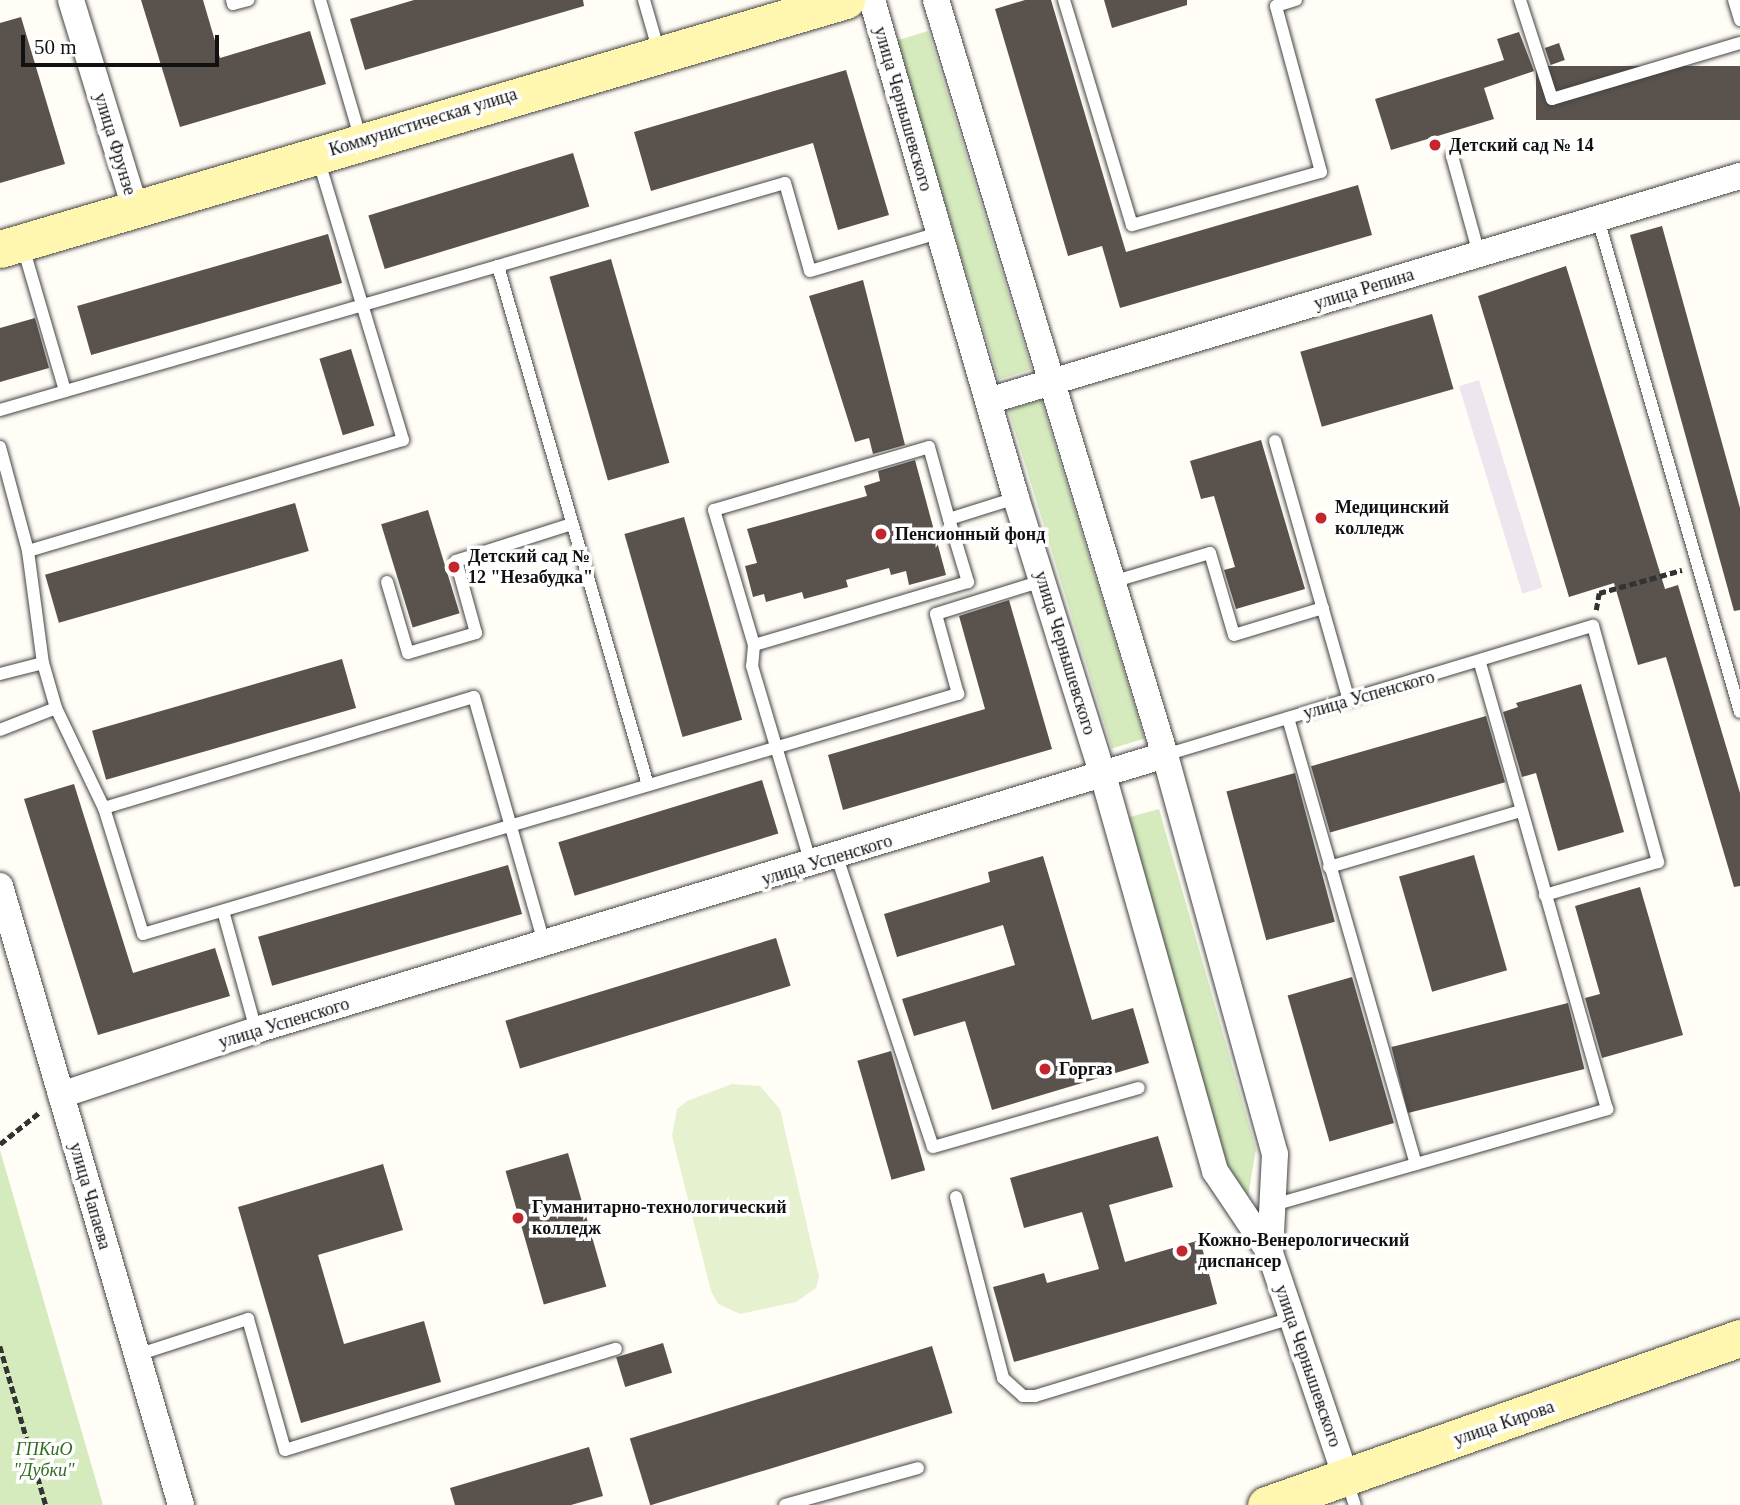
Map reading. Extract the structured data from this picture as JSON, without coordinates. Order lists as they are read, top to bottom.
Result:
{
  "streets": {
    "main road": ["Коммунистическая улица", "улица Кирова"],
    "street": [
      "улица Чернышевского",
      "улица Фрунзе",
      "улица Репина",
      "улица Успенского",
      "улица Чапаева"
    ]
  },
  "crossings": [
    ["улица Чернышевского", "улица Репина"],
    ["улица Чернышевского", "улица Успенского"],
    ["улица Чернышевского", "улица Кирова"],
    ["Коммунистическая улица", "улица Фрунзе"],
    ["улица Успенского", "улица Чапаева"]
  ],
  "parks": ["ГПКиО \"Дубки\""],
  "places": [
    "Детский сад № 14",
    "Медицинский колледж",
    "Пенсионный фонд",
    "Детский сад № 12 \"Незабудка\"",
    "Горгаз",
    "Гуманитарно-технологический колледж",
    "Кожно-Венерологический диспансер"
  ],
  "scale_bar": "50 m"
}
